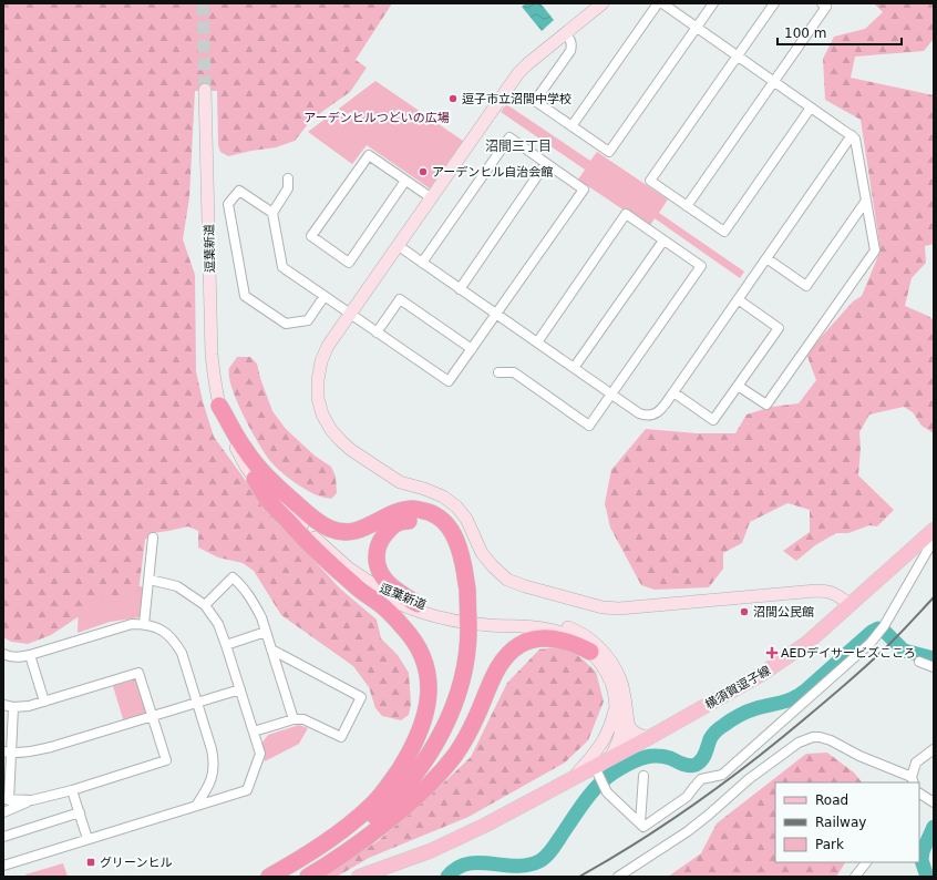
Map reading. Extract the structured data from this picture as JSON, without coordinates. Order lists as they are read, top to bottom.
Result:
{
  "streets": {
    "main road": ["横須賀逗子線"],
    "street": ["逗葉新道"]
  },
  "districts": ["沼間三丁目"],
  "parks": ["アーデンヒルつどいの広場"],
  "places": {
    "other": ["逗子市立沼間中学校", "アーデンヒル自治会館", "沼間公民館"],
    "health": ["AEDデイサービズこころ"],
    "transit": ["グリーンヒル"]
  },
  "legend": ["Road", "Railway", "Park"],
  "scale_bar": "100 m"
}
